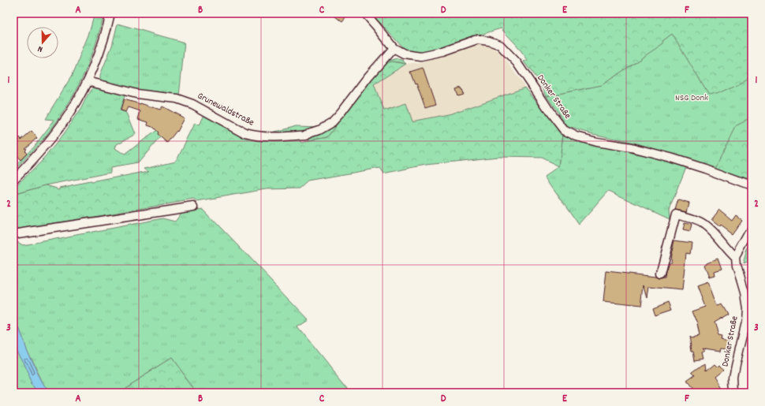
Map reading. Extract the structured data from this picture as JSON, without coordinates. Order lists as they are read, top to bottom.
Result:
{
  "streets": {
    "street": ["Donker Straße", "Grunewaldstraße"]
  },
  "crossings": [
    ["Donker Straße", "Grunewaldstraße"]
  ],
  "parks": ["NSG Donk"],
  "north": "bottom",
  "grid": {
    "columns": [
      "A",
      "B",
      "C",
      "D",
      "E",
      "F"
    ],
    "rows": ["1", "2", "3"]
  }
}
